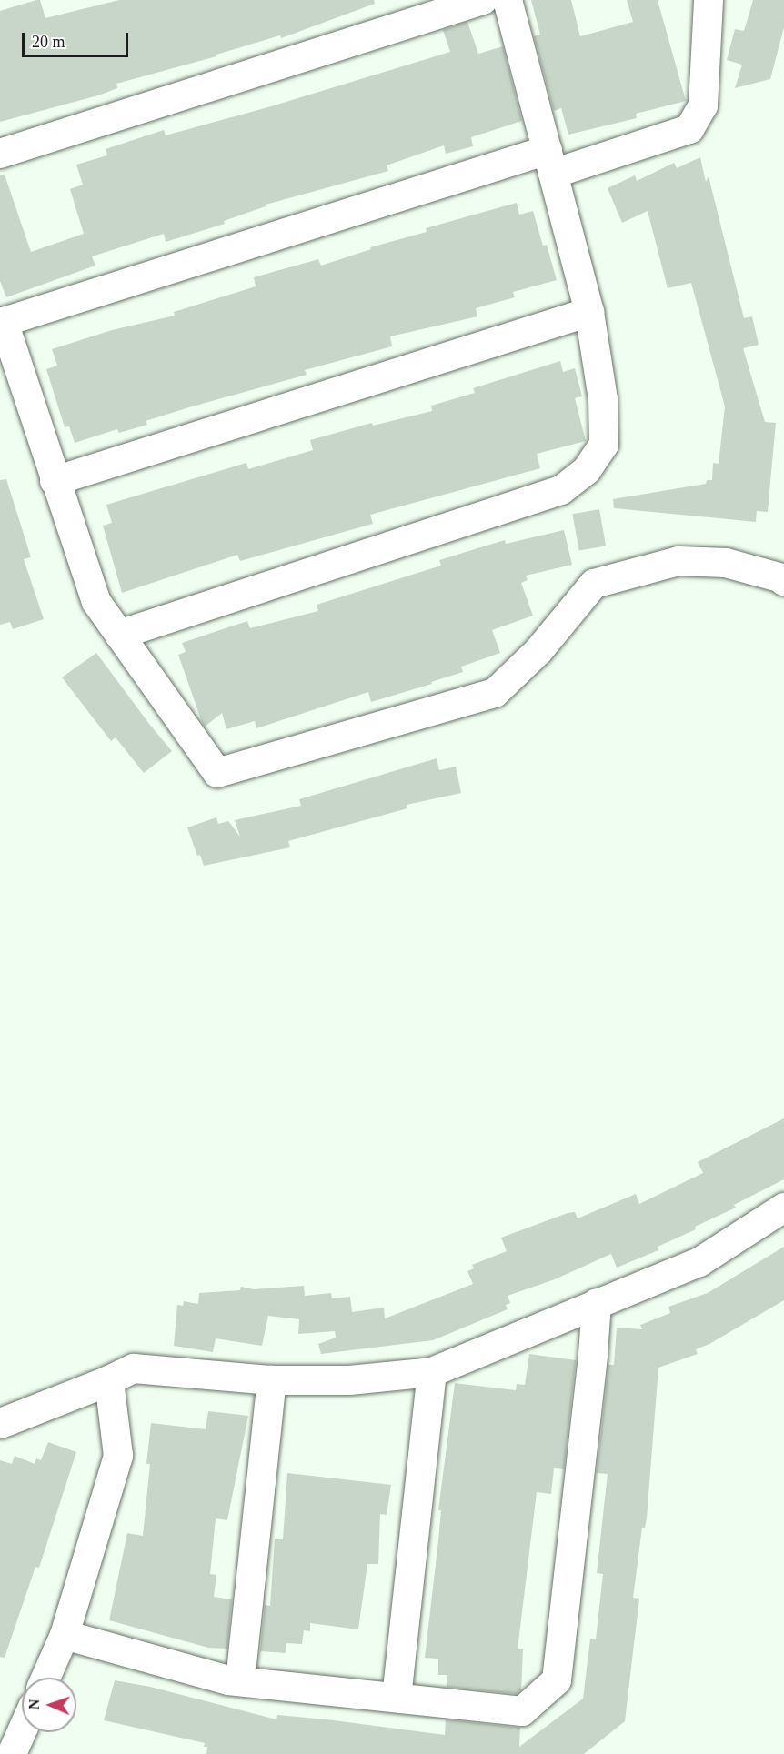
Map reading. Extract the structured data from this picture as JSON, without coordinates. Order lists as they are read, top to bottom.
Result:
{
  "scale_bar": "20 m",
  "north": "left"
}
